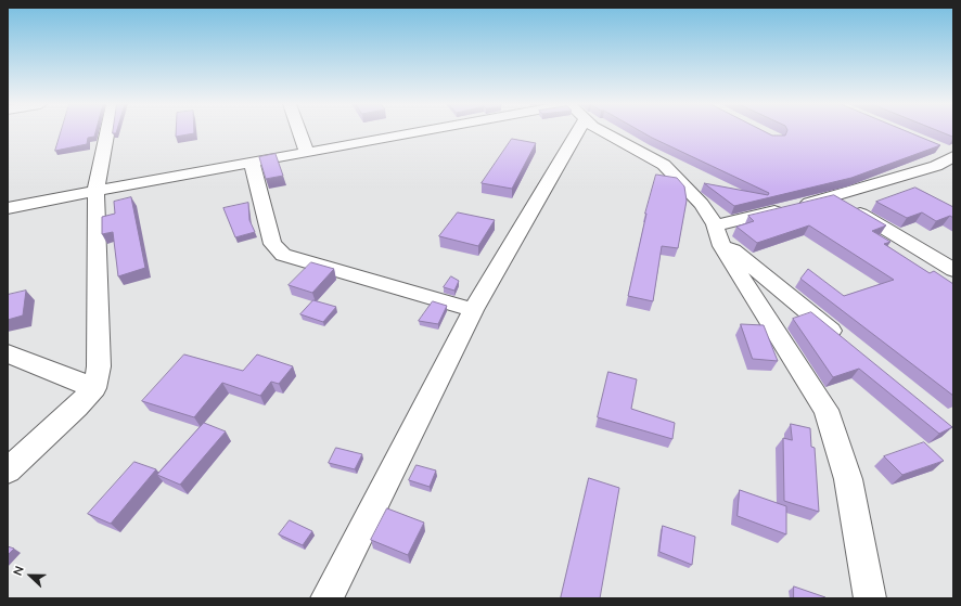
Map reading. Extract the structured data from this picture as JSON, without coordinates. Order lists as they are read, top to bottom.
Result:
{
  "north": "left"
}
